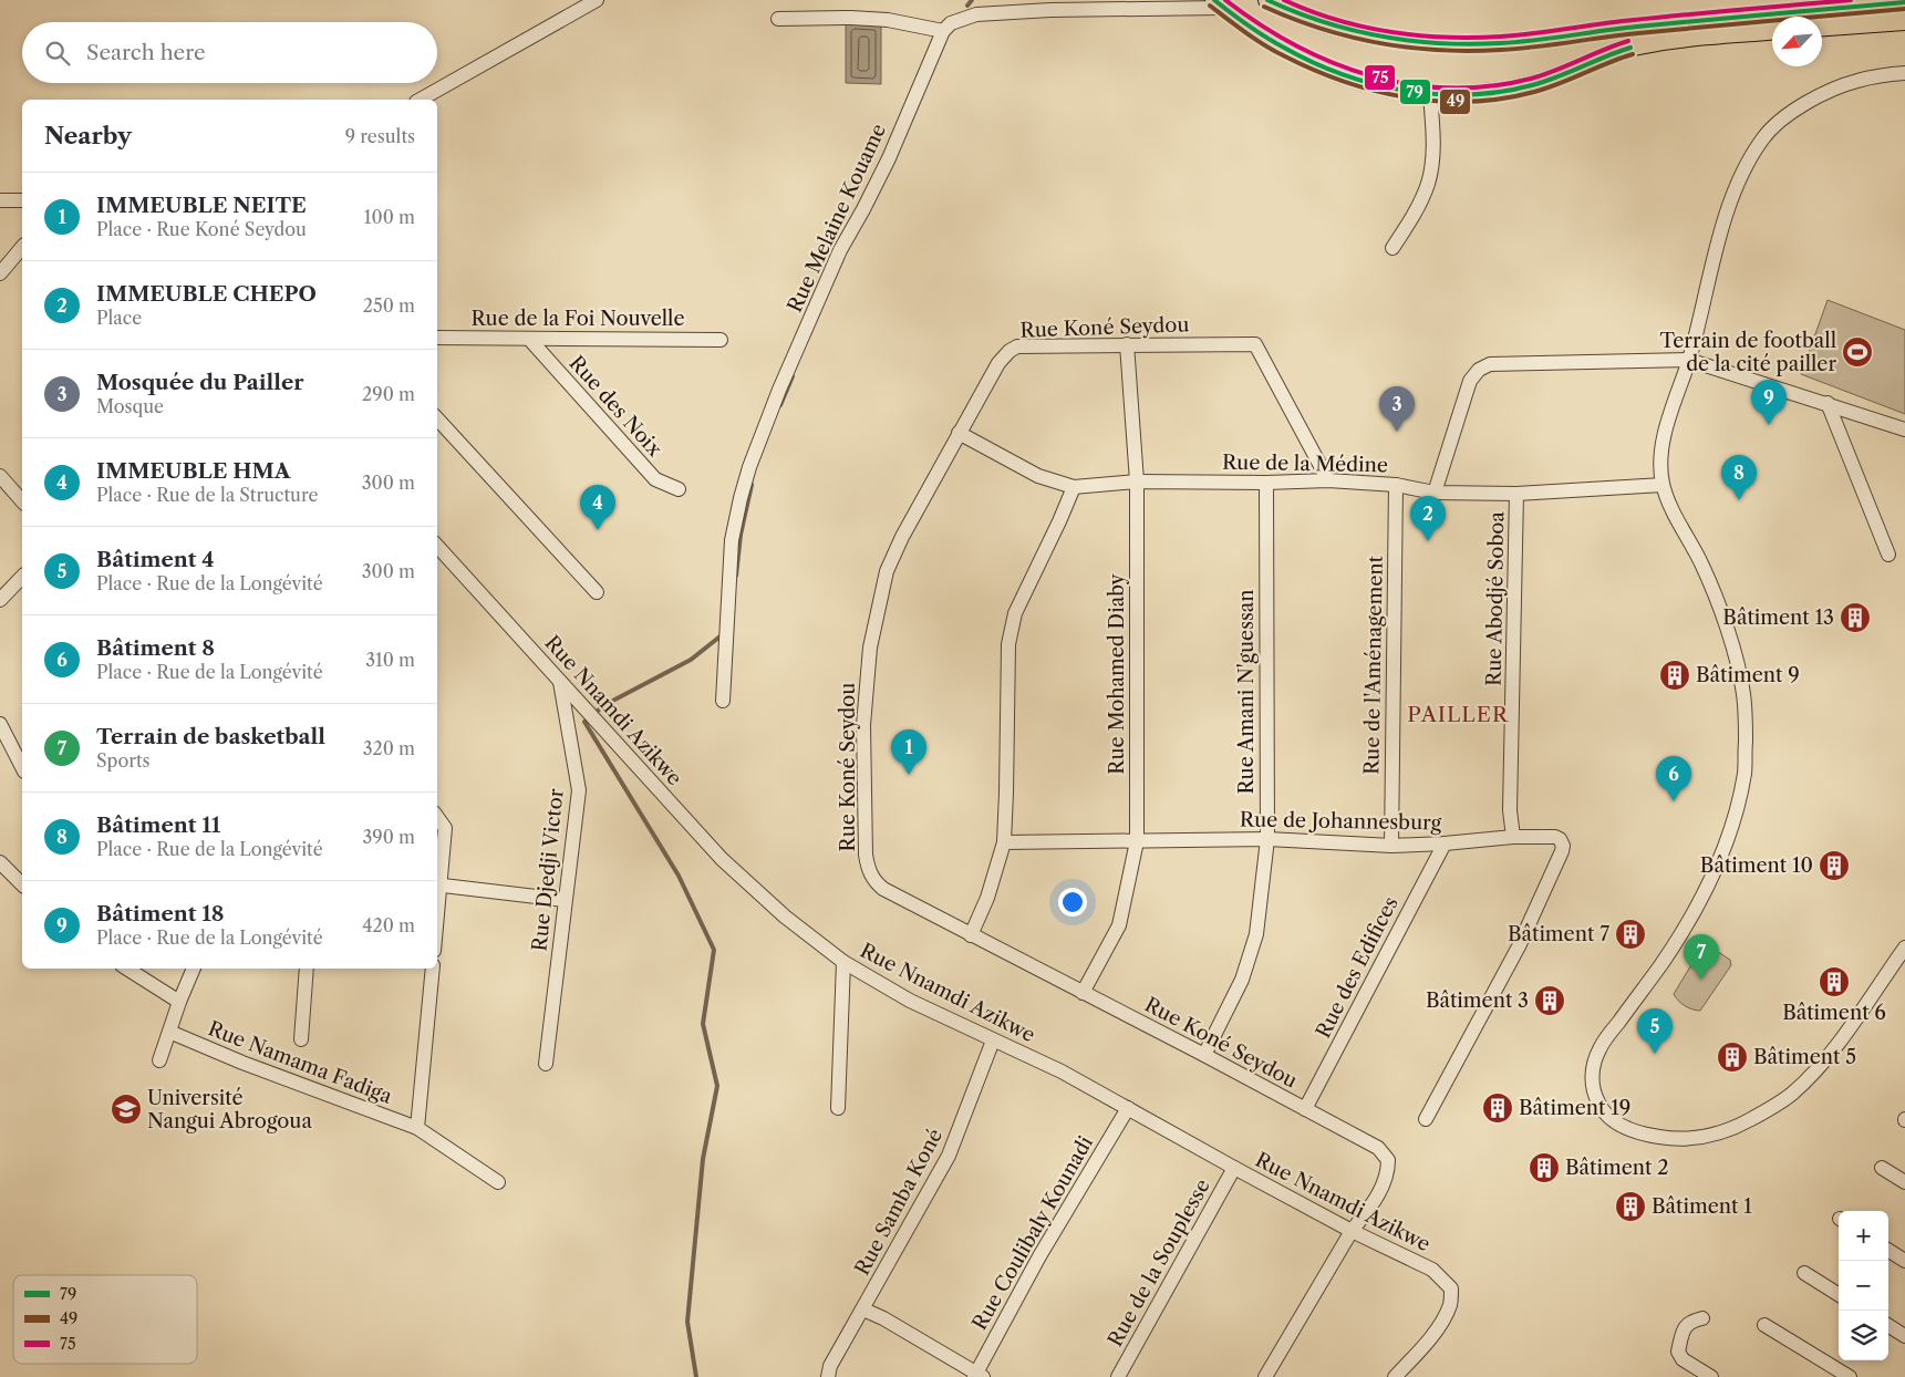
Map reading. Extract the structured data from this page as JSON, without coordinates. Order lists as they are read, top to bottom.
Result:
{
  "streets": {
    "street": [
      "Rue Melaine Kouame",
      "Rue de la Foi Nouvelle",
      "Rue Koné Seydou",
      "Rue des Noix",
      "Rue de la Médine",
      "Rue Abodjé Soboa",
      "Rue de l'Aménagement",
      "Rue Mohamed Diaby",
      "Rue Amani N'guessan",
      "Rue Nnamdi Azikwe",
      "Rue de Johannesburg",
      "Rue Djedji Victor",
      "Rue des Edifices",
      "Rue Namama Fadiga",
      "Rue Samba Koné",
      "Rue Coulibaly Kounadi",
      "Rue de la Souplesse"
    ]
  },
  "crossings": [
    ["Rue de la Foi Nouvelle", "Rue des Noix"],
    ["Rue Koné Seydou", "Rue de la Médine"],
    ["Rue Koné Seydou", "Rue Mohamed Diaby"],
    ["Rue Koné Seydou", "Rue Amani N'guessan"],
    ["Rue Koné Seydou", "Rue Nnamdi Azikwe"],
    ["Rue Koné Seydou", "Rue des Edifices"],
    ["Rue de la Médine", "Rue Abodjé Soboa"],
    ["Rue de la Médine", "Rue de l'Aménagement"],
    ["Rue de la Médine", "Rue Mohamed Diaby"],
    ["Rue de la Médine", "Rue Amani N'guessan"],
    ["Rue Abodjé Soboa", "Rue de Johannesburg"],
    ["Rue de l'Aménagement", "Rue de Johannesburg"],
    ["Rue Mohamed Diaby", "Rue de Johannesburg"],
    ["Rue Amani N'guessan", "Rue de Johannesburg"],
    ["Rue Nnamdi Azikwe", "Rue Djedji Victor"],
    ["Rue Nnamdi Azikwe", "Rue Samba Koné"],
    ["Rue Nnamdi Azikwe", "Rue Coulibaly Kounadi"],
    ["Rue Nnamdi Azikwe", "Rue de la Souplesse"],
    ["Rue de Johannesburg", "Rue des Edifices"]
  ],
  "districts": ["PAILLER"],
  "places": {
    "sports": ["Terrain de football de la cité pailler"],
    "building": [
      "Bâtiment 13",
      "Bâtiment 9",
      "Bâtiment 10",
      "Bâtiment 7",
      "Bâtiment 6",
      "Bâtiment 3",
      "Bâtiment 5",
      "Bâtiment 19",
      "Bâtiment 2",
      "Bâtiment 1"
    ],
    "school or university": ["Université Nangui Abrogoua"]
  },
  "lines": ["transit line 79", "transit line 75", "transit line 49"],
  "legend": ["79", "49", "75"],
  "north": "bottom left",
  "page": {
    "search": "Search here",
    "heading": ["Nearby", "9 results"],
    "list": [
      {
        "mark": "1",
        "name": "IMMEUBLE NEITE",
        "note": "Place · Rue Koné Seydou",
        "value": "100 m"
      },
      {
        "mark": "2",
        "name": "IMMEUBLE CHEPO",
        "note": "Place",
        "value": "250 m"
      },
      {
        "mark": "3",
        "name": "Mosquée du Pailler",
        "note": "Mosque",
        "value": "290 m"
      },
      {
        "mark": "4",
        "name": "IMMEUBLE HMA",
        "note": "Place · Rue de la Structure",
        "value": "300 m"
      },
      {
        "mark": "5",
        "name": "Bâtiment 4",
        "note": "Place · Rue de la Longévité",
        "value": "300 m"
      },
      {
        "mark": "6",
        "name": "Bâtiment 8",
        "note": "Place · Rue de la Longévité",
        "value": "310 m"
      },
      {
        "mark": "7",
        "name": "Terrain de basketball",
        "note": "Sports",
        "value": "320 m"
      },
      {
        "mark": "8",
        "name": "Bâtiment 11",
        "note": "Place · Rue de la Longévité",
        "value": "390 m"
      },
      {
        "mark": "9",
        "name": "Bâtiment 18",
        "note": "Place · Rue de la Longévité",
        "value": "420 m"
      }
    ],
    "pins": [
      "9",
      "3",
      "8",
      "4",
      "2",
      "1",
      "6",
      "7",
      "5"
    ],
    "map_buttons": ["+", "−"]
  }
}
